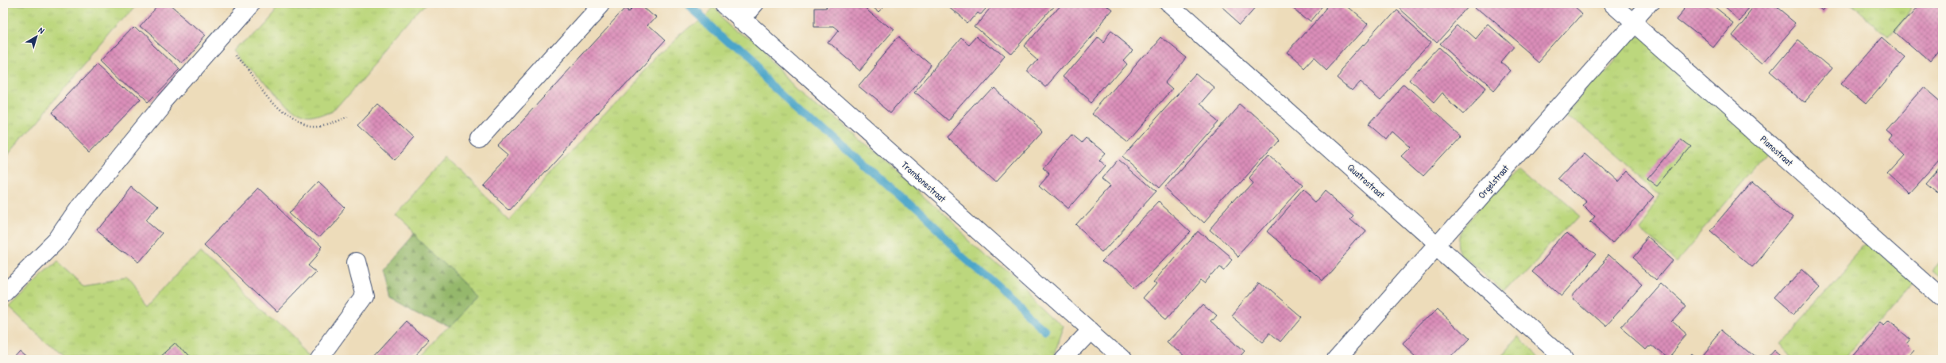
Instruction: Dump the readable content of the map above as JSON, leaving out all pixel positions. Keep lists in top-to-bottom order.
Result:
{
  "streets": {
    "street": [
      "Pianostraat",
      "Quatrostraat",
      "Trombonestraat",
      "Orgelstraat"
    ]
  },
  "crossings": [
    ["Pianostraat", "Orgelstraat"],
    ["Quatrostraat", "Orgelstraat"]
  ],
  "north": "top right"
}
